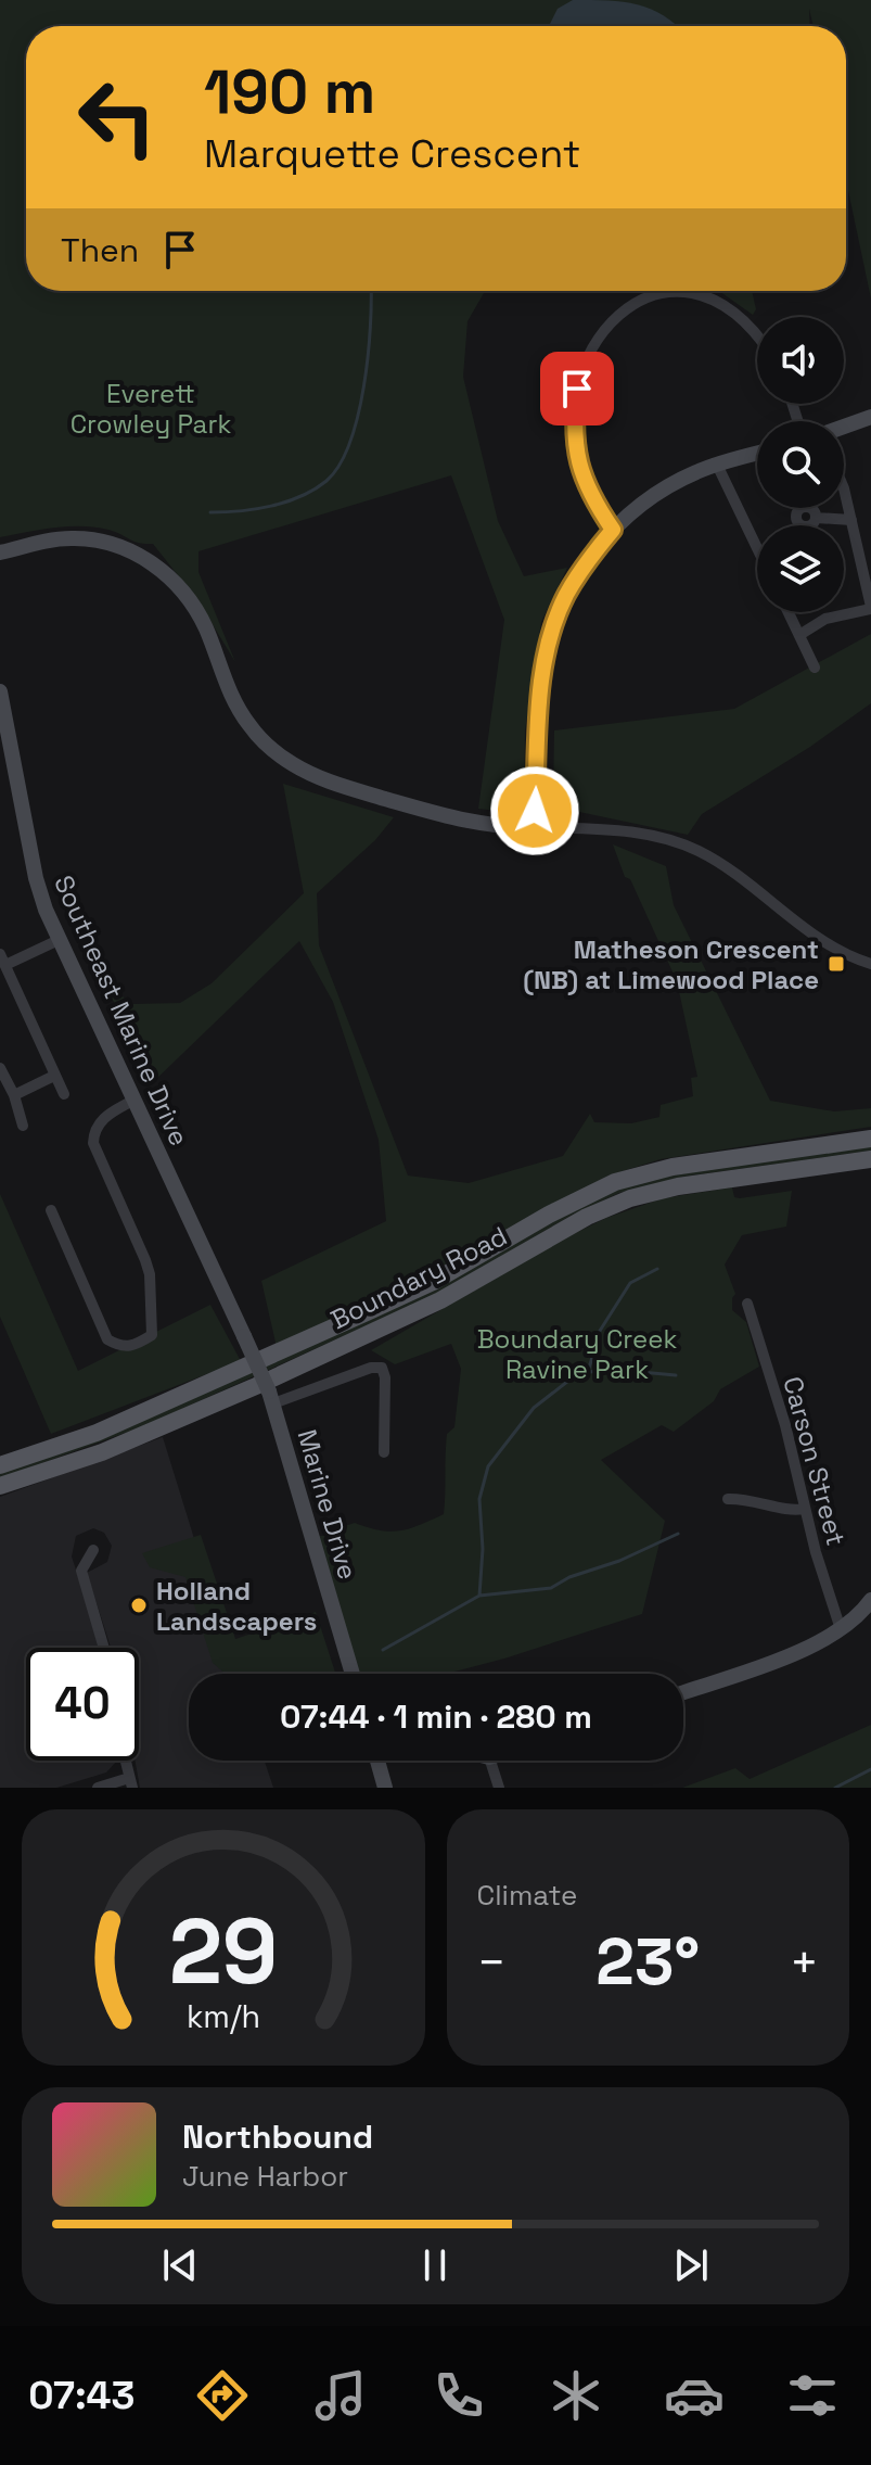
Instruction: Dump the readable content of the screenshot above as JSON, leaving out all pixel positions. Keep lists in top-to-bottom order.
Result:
{
  "streets": {
    "main road": ["Boundary Road"],
    "street": ["Southeast Marine Drive", "Carson Street", "Marine Drive"]
  },
  "crossings": [
    ["Southeast Marine Drive", "Marine Drive"]
  ],
  "parks": ["Everett Crowley Park", "Boundary Creek Ravine Park"],
  "places": {
    "transit": ["Matheson Crescent (NB) at Limewood Place"],
    "other": ["Holland Landscapers"]
  },
  "page": {
    "turn": ["190 m", "Marquette Crescent"],
    "then": "Then",
    "limit": "40",
    "trip": "07:44 · 1 min · 280 m",
    "tile": "Climate",
    "heat": ["−", "23°", "+"],
    "song": ["Northbound", "June Harbor"],
    "tabs": "07:43",
    "gauge": ["29", "km/h"]
  }
}
